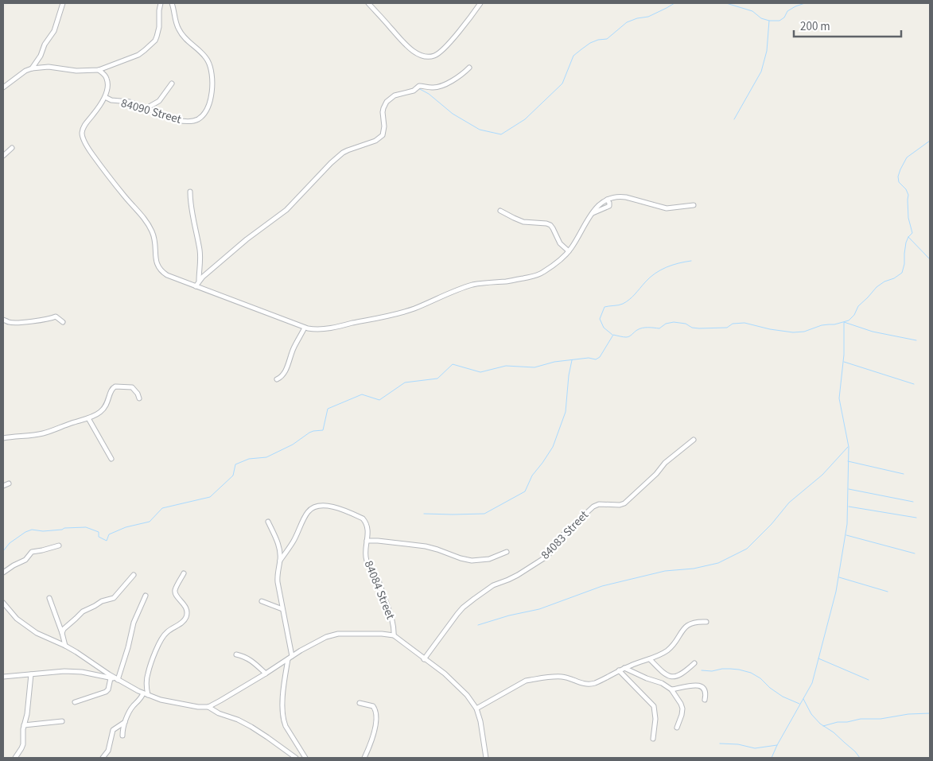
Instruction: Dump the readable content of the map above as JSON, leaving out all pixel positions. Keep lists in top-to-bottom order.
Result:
{
  "streets": {
    "street": ["84090 Street", "84083 Street", "84084 Street"]
  },
  "scale_bar": "200 m"
}
